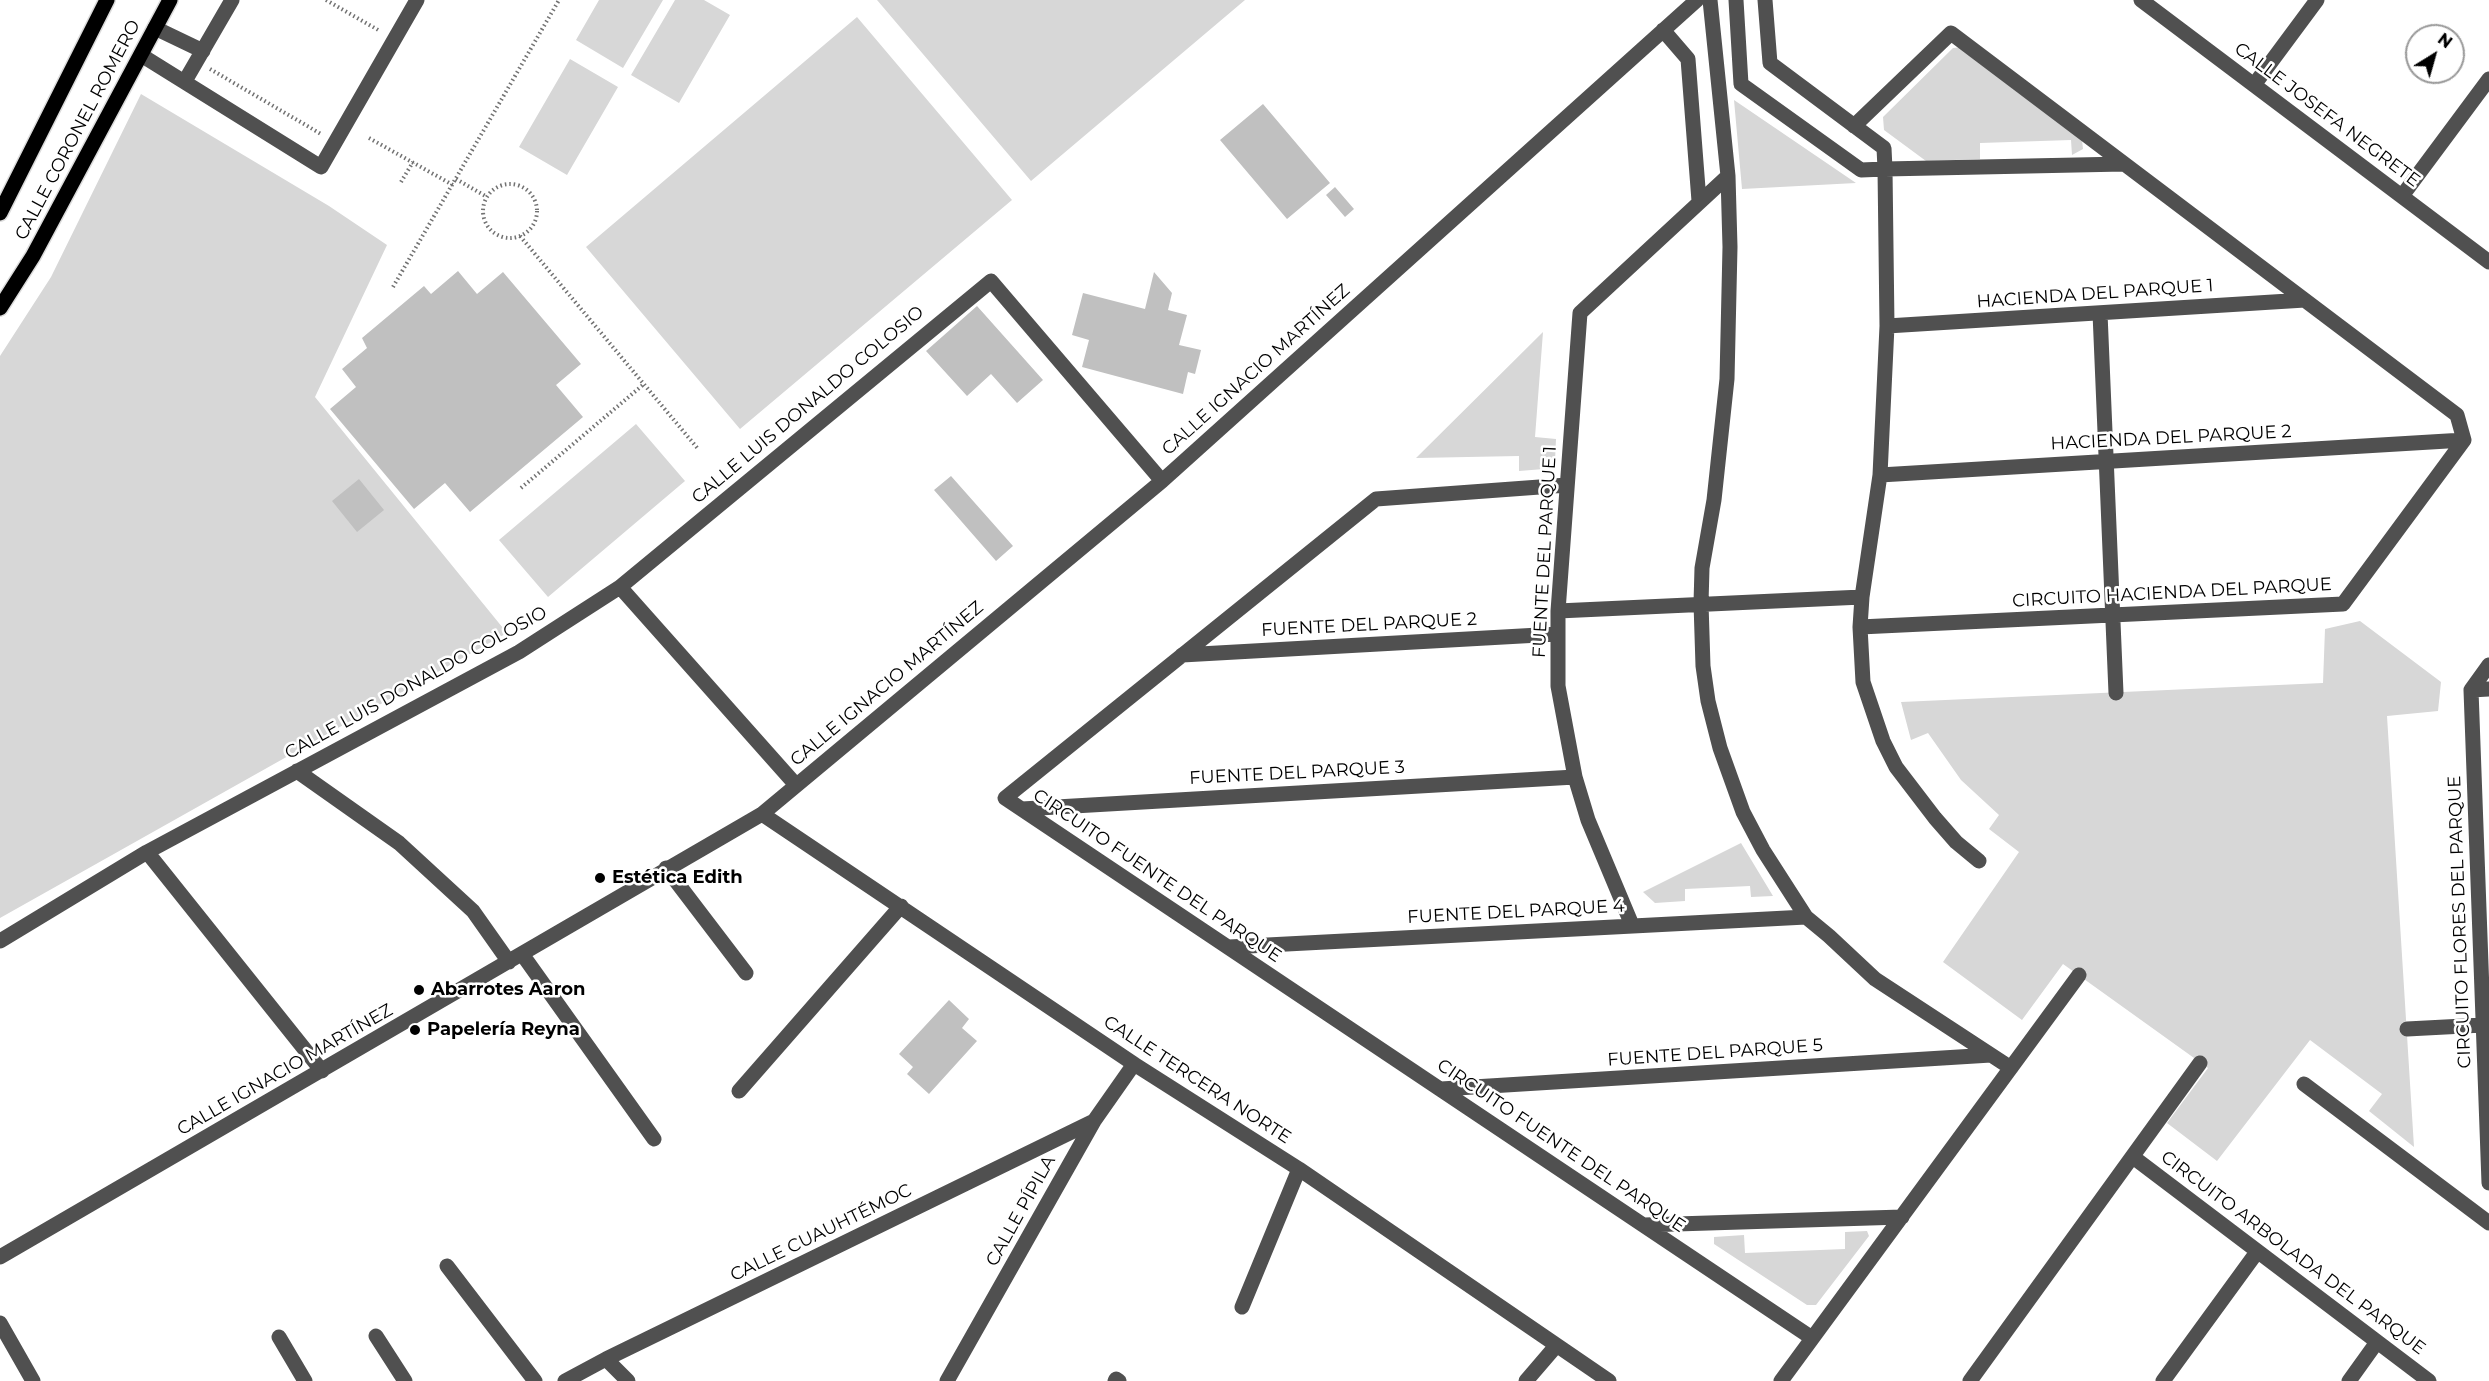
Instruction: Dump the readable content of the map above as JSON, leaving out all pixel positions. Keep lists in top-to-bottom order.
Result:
{
  "streets": {
    "main road": ["CALLE CORONEL ROMERO"],
    "street": [
      "CALLE JOSEFA NEGRETE",
      "HACIENDA DEL PARQUE 1",
      "CALLE IGNACIO MARTÍNEZ",
      "CALLE LUIS DONALDO COLOSIO",
      "HACIENDA DEL PARQUE 2",
      "FUENTE DEL PARQUE 1",
      "CIRCUITO HACIENDA DEL PARQUE",
      "FUENTE DEL PARQUE 2",
      "FUENTE DEL PARQUE 3",
      "CIRCUITO FUENTE DEL PARQUE",
      "FUENTE DEL PARQUE 4",
      "CIRCUITO FLORES DEL PARQUE",
      "FUENTE DEL PARQUE 5",
      "CALLE TERCERA NORTE",
      "CALLE PÍPILA",
      "CALLE CUAUHTÉMOC",
      "CIRCUITO ARBOLADA DEL PARQUE"
    ]
  },
  "crossings": [
    ["CALLE IGNACIO MARTÍNEZ", "CALLE LUIS DONALDO COLOSIO"],
    ["CALLE IGNACIO MARTÍNEZ", "CALLE TERCERA NORTE"],
    ["HACIENDA DEL PARQUE 2", "CIRCUITO HACIENDA DEL PARQUE"],
    ["FUENTE DEL PARQUE 1", "FUENTE DEL PARQUE 2"],
    ["FUENTE DEL PARQUE 1", "FUENTE DEL PARQUE 3"],
    ["FUENTE DEL PARQUE 1", "CIRCUITO FUENTE DEL PARQUE"],
    ["FUENTE DEL PARQUE 1", "FUENTE DEL PARQUE 4"],
    ["FUENTE DEL PARQUE 2", "CIRCUITO FUENTE DEL PARQUE"],
    ["FUENTE DEL PARQUE 3", "CIRCUITO FUENTE DEL PARQUE"],
    ["CIRCUITO FUENTE DEL PARQUE", "FUENTE DEL PARQUE 4"],
    ["CIRCUITO FUENTE DEL PARQUE", "FUENTE DEL PARQUE 5"],
    ["CALLE TERCERA NORTE", "CALLE PÍPILA"],
    ["CALLE PÍPILA", "CALLE CUAUHTÉMOC"]
  ],
  "places": ["Estética Edith", "Abarrotes Aaron", "Papelería Reyna"],
  "north": "top right"
}
